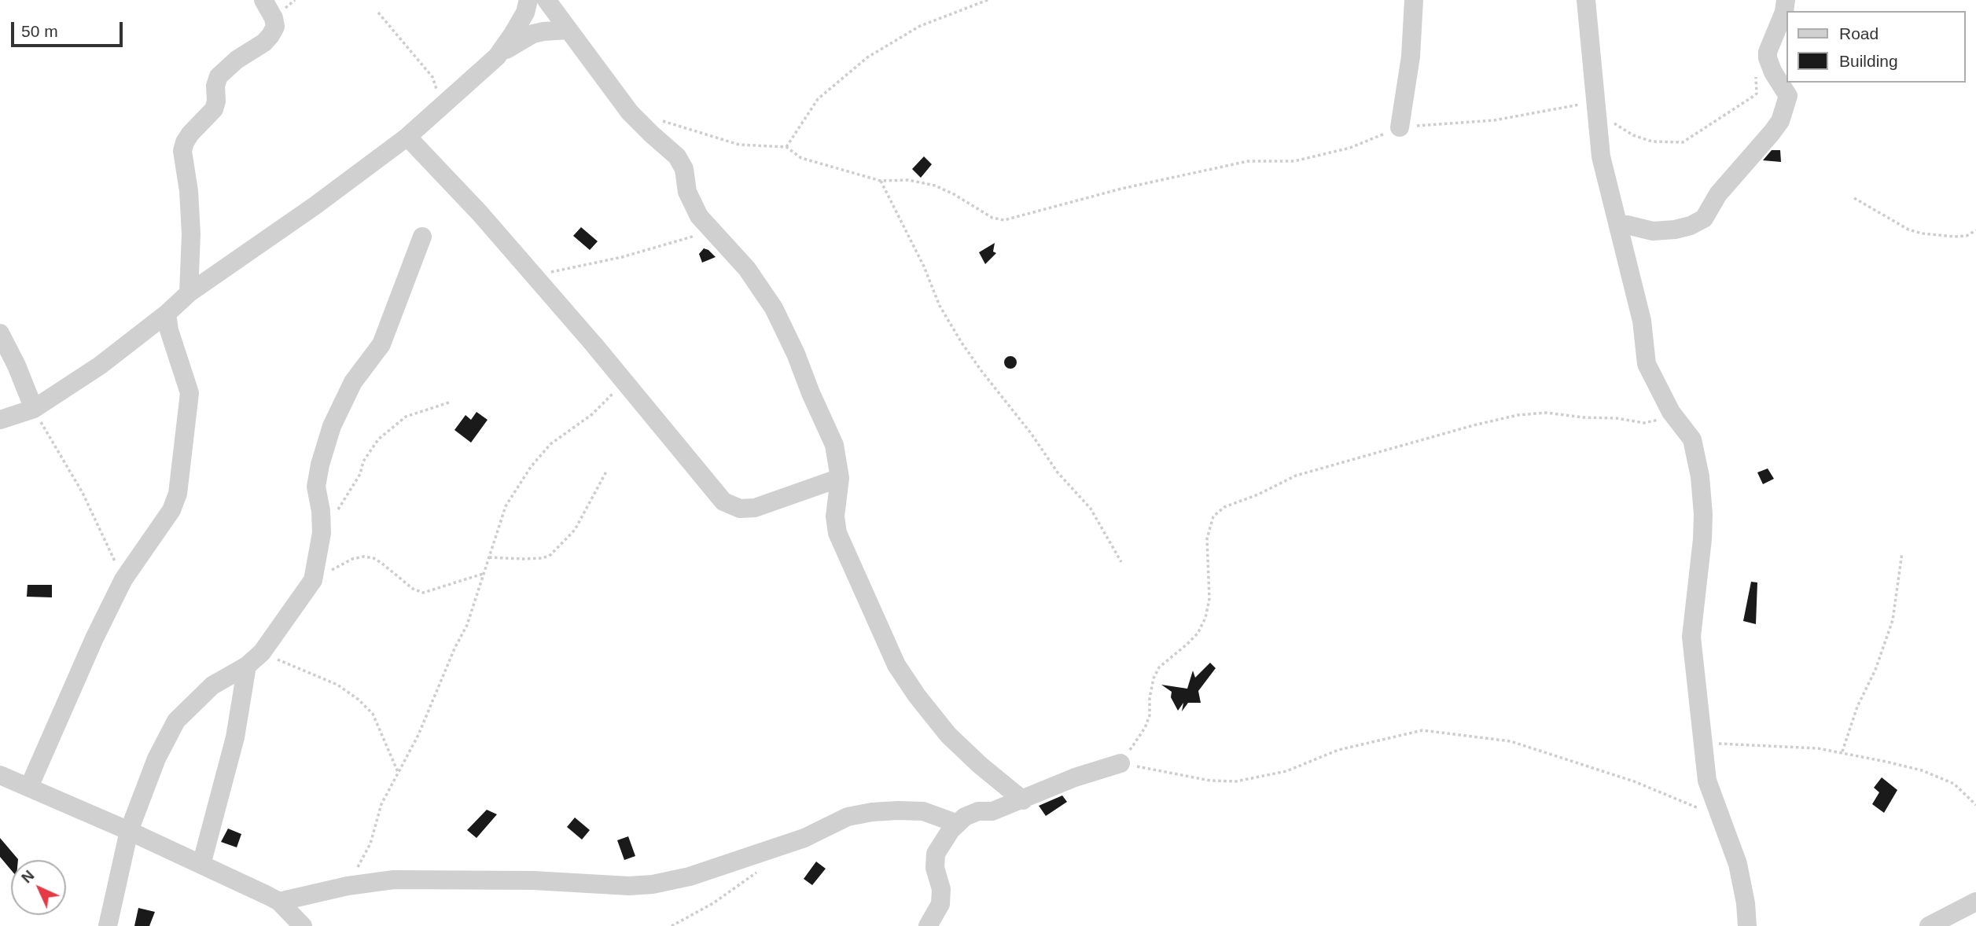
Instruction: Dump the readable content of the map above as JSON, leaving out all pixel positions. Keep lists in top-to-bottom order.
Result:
{
  "legend": ["Road", "Building"],
  "scale_bar": "50 m",
  "north": "top left"
}
